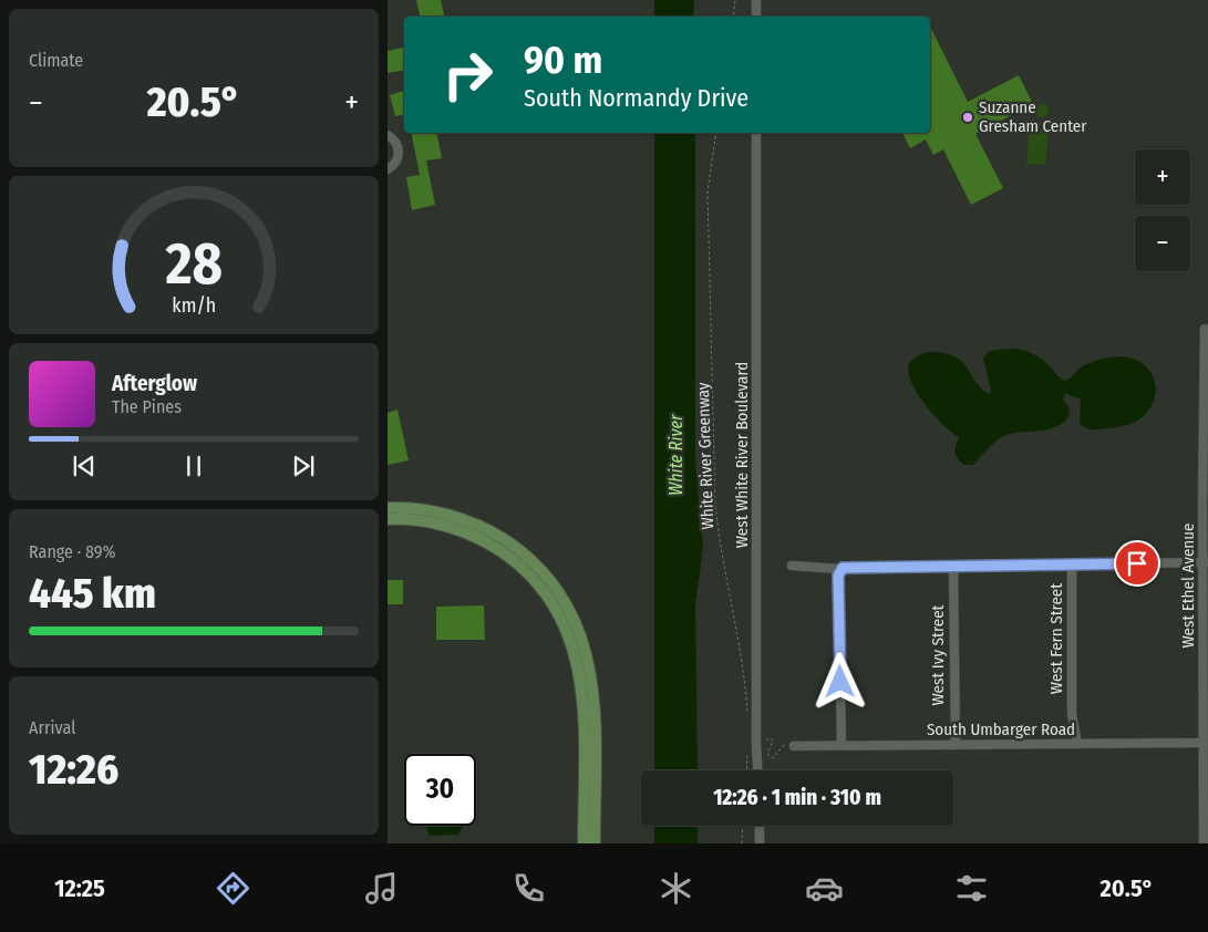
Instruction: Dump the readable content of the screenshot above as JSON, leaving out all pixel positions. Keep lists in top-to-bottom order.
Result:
{
  "streets": {
    "street": [
      "West White River Boulevard",
      "West Ethel Avenue",
      "West Fern Street",
      "West Ivy Street",
      "South Umbarger Road"
    ],
    "path": ["White River Greenway"]
  },
  "crossings": [
    ["West Ethel Avenue", "South Umbarger Road"],
    ["West Fern Street", "South Umbarger Road"],
    ["West Ivy Street", "South Umbarger Road"]
  ],
  "water": ["White River"],
  "places": ["Suzanne Gresham Center"],
  "page": {
    "tile": [
      "Climate",
      ["Range · 89%", "445 km"],
      ["Arrival", "12:26"]
    ],
    "turn": ["90 m", "South Normandy Drive"],
    "heat": ["−", "20.5°", "+"],
    "map_buttons": ["+", "−"],
    "song": ["Afterglow", "The Pines"],
    "limit": "30",
    "trip": "12:26 · 1 min · 310 m",
    "tabs": ["12:25", "20.5°"],
    "gauge": ["28", "km/h"]
  }
}
